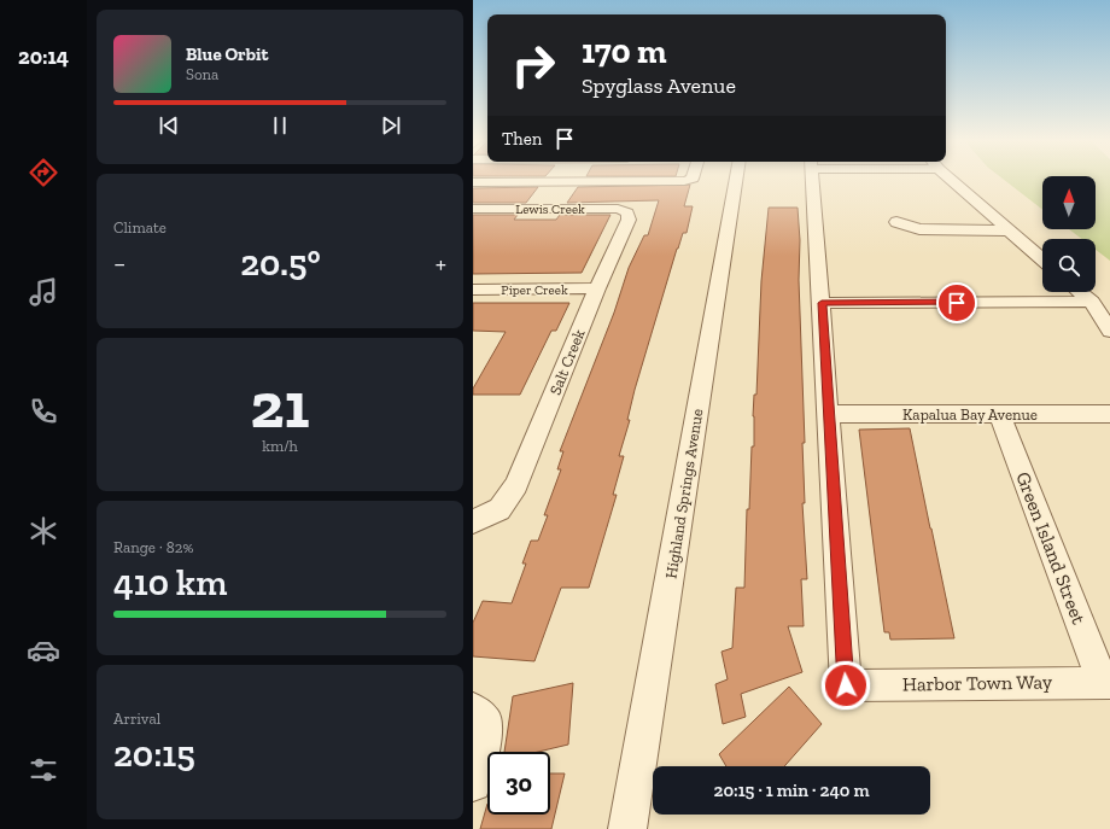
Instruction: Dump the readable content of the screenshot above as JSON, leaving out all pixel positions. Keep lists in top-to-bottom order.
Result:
{
  "streets": {
    "street": [
      "Lewis Creek",
      "Piper Creek",
      "Salt Creek",
      "Kapalua Bay Avenue",
      "Highland Springs Avenue",
      "Green Island Street",
      "Harbor Town Way"
    ]
  },
  "crossings": [
    ["Lewis Creek", "Salt Creek"],
    ["Piper Creek", "Salt Creek"],
    ["Kapalua Bay Avenue", "Green Island Street"],
    ["Kapalua Bay Avenue", "Harbor Town Way"],
    ["Green Island Street", "Harbor Town Way"]
  ],
  "north": "top",
  "page": {
    "tabs": "20:14",
    "turn": ["170 m", "Spyglass Avenue"],
    "song": ["Blue Orbit", "Sona"],
    "then": "Then",
    "tile": [
      "Climate",
      ["21", "km/h"],
      ["Range · 82%", "410 km"],
      ["Arrival", "20:15"]
    ],
    "heat": ["−", "20.5°", "+"],
    "limit": "30",
    "trip": "20:15 · 1 min · 240 m"
  }
}
